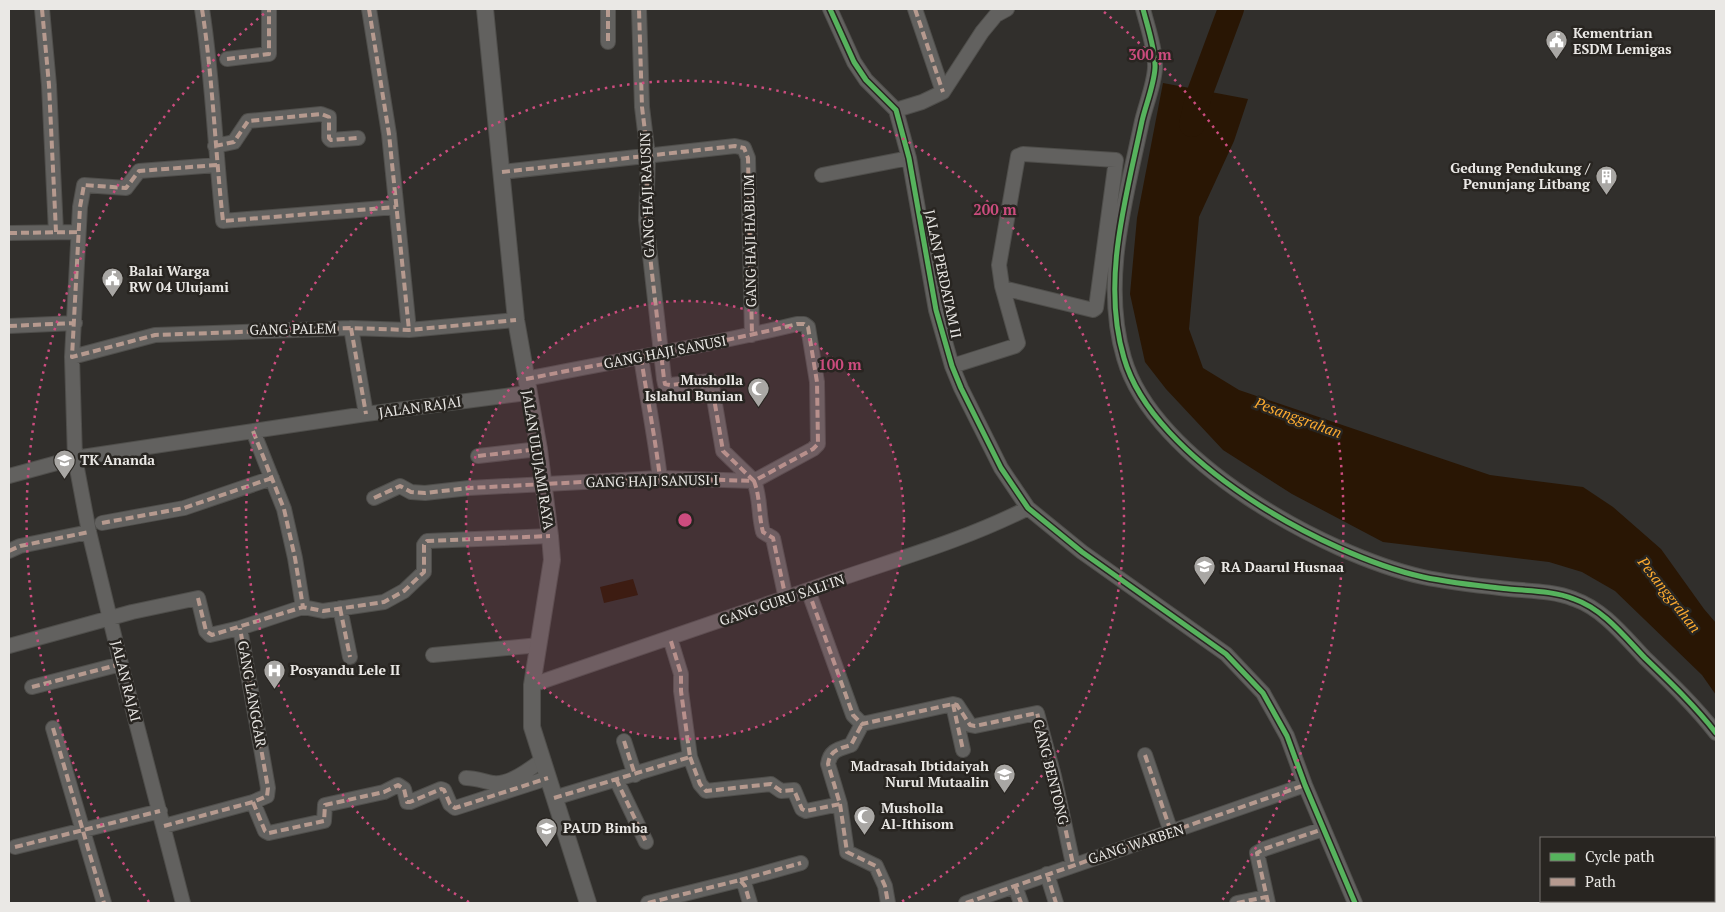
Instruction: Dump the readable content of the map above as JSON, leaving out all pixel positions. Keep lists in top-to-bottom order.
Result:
{
  "streets": {
    "street": [
      "GANG HAJI RAUSIN",
      "GANG HAJI HABLUM",
      "JALAN PERDATAM II",
      "GANG PALEM",
      "GANG HAJI SANUSI",
      "JALAN RAJAI",
      "JALAN ULUJAMI RAYA",
      "GANG HAJI SANUSI I",
      "GANG GURU SALI'IN",
      "GANG LANGGAR",
      "GANG BENTONG",
      "GANG WARBEN"
    ]
  },
  "crossings": [
    ["GANG HAJI RAUSIN", "GANG HAJI HABLUM"],
    ["GANG HAJI RAUSIN", "GANG HAJI SANUSI"],
    ["GANG HAJI RAUSIN", "GANG HAJI SANUSI I"],
    ["GANG HAJI HABLUM", "GANG HAJI SANUSI"],
    ["JALAN PERDATAM II", "GANG GURU SALI'IN"],
    ["JALAN PERDATAM II", "GANG WARBEN"],
    ["GANG PALEM", "JALAN RAJAI"],
    ["GANG PALEM", "JALAN ULUJAMI RAYA"],
    ["GANG HAJI SANUSI", "JALAN RAJAI"],
    ["GANG HAJI SANUSI", "JALAN ULUJAMI RAYA"],
    ["GANG HAJI SANUSI", "GANG HAJI SANUSI I"],
    ["JALAN RAJAI", "JALAN ULUJAMI RAYA"],
    ["JALAN ULUJAMI RAYA", "GANG HAJI SANUSI I"],
    ["JALAN ULUJAMI RAYA", "GANG GURU SALI'IN"],
    ["JALAN ULUJAMI RAYA", "GANG LANGGAR"],
    ["GANG BENTONG", "GANG WARBEN"]
  ],
  "water": ["Pesanggrahan"],
  "places": {
    "public building": ["Kementrian ESDM Lemigas", "Balai Warga RW 04 Ulujami"],
    "building": ["Gedung Pendukung / Penunjang Litbang"],
    "mosque": ["Musholla Islahul Bunian", "Musholla Al-Ithisom"],
    "school or university": [
      "TK Ananda",
      "RA Daarul Husnaa",
      "Madrasah Ibtidaiyah Nurul Mutaalin",
      "PAUD Bimba"
    ],
    "hospital": ["Posyandu Lele II"]
  },
  "legend": ["Cycle path", "Path"],
  "rings": ["300 m", "200 m", "100 m"]
}
